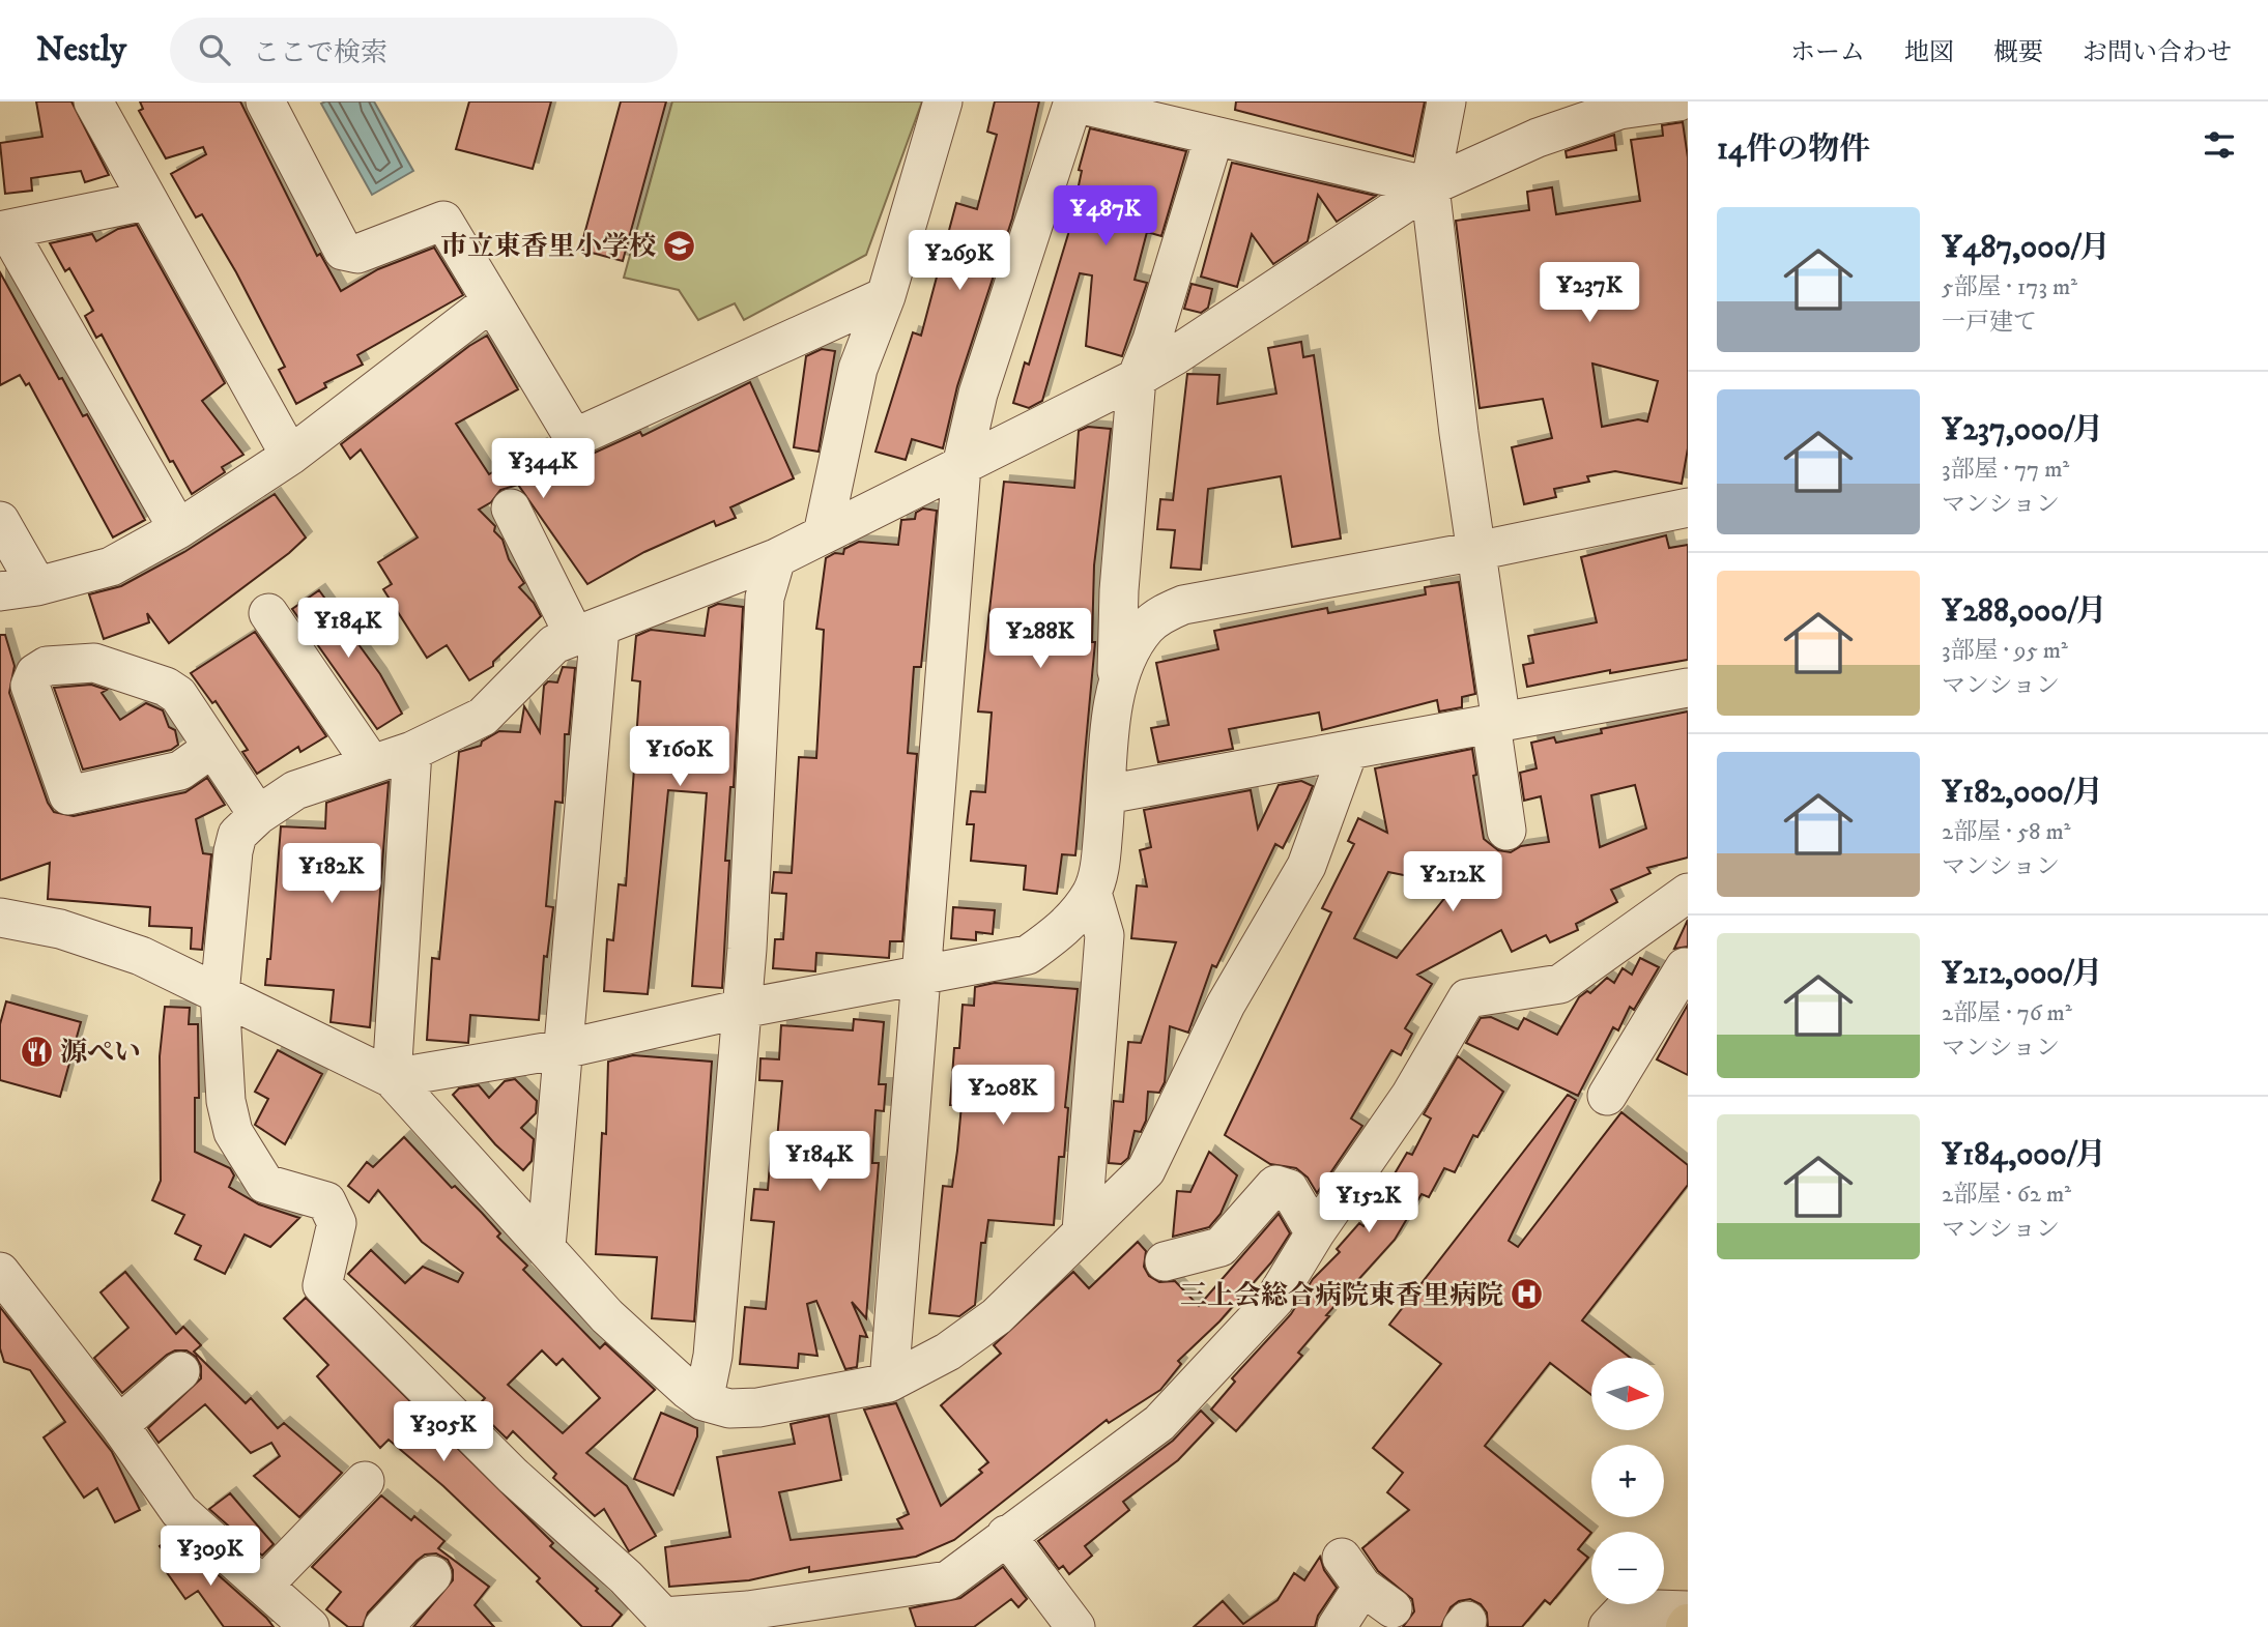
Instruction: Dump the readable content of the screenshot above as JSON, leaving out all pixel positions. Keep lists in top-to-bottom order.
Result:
{
  "places": {
    "school or university": ["市立東香里小学校"],
    "restaurant": ["源ぺい"],
    "hospital": ["三上会総合病院東香里病院"]
  },
  "north": "right",
  "page": {
    "header": "Nestly",
    "search": "ここで検索",
    "nav": [
      "ホーム",
      "地図",
      "概要",
      "お問い合わせ"
    ],
    "heading": "14件の物件",
    "price": [
      "¥487K",
      "¥269K",
      "¥237K",
      "¥344K",
      "¥184K",
      "¥288K",
      "¥160K",
      "¥182K",
      "¥212K",
      "¥208K",
      "¥184K",
      "¥152K",
      "¥305K",
      "¥309K"
    ],
    "list": [
      {
        "name": "¥487,000/月",
        "note": "5部屋 · 173 m² · 一戸建て"
      },
      {
        "name": "¥237,000/月",
        "note": "3部屋 · 77 m² · マンション"
      },
      {
        "name": "¥288,000/月",
        "note": "3部屋 · 95 m² · マンション"
      },
      {
        "name": "¥182,000/月",
        "note": "2部屋 · 58 m² · マンション"
      },
      {
        "name": "¥212,000/月",
        "note": "2部屋 · 76 m² · マンション"
      },
      {
        "name": "¥184,000/月",
        "note": "2部屋 · 62 m² · マンション"
      }
    ],
    "map_buttons": ["+", "−"]
  }
}
